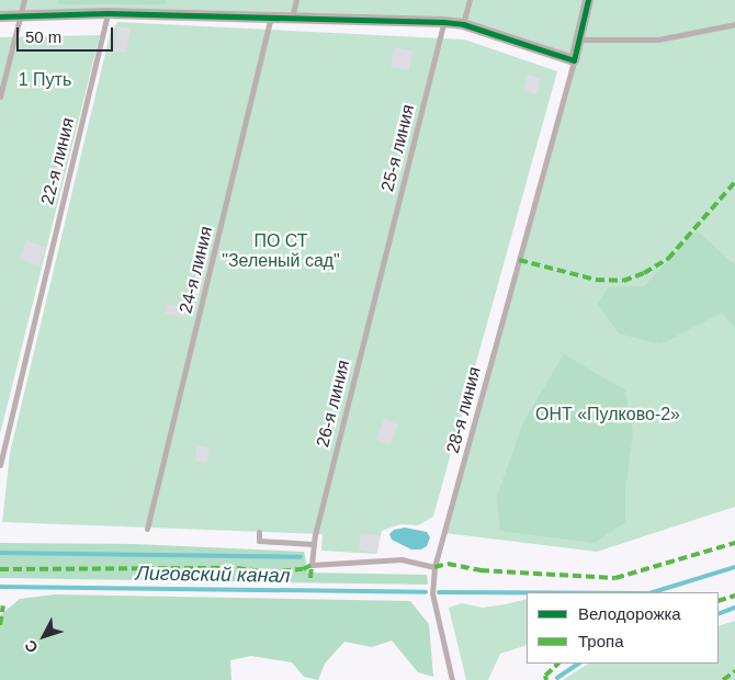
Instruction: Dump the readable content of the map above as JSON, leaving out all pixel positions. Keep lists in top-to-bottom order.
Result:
{
  "streets": {
    "lane": [
      "25-я линия",
      "22-я линия",
      "24-я линия",
      "26-я линия",
      "28-я линия"
    ]
  },
  "crossings": [
    ["25-я линия", "26-я линия"]
  ],
  "water": ["Лиговский канал"],
  "parks": ["1 Путь", "ПО СТ \"Зеленый сад\"", "ОНТ «Пулково-2»"],
  "legend": ["Велодорожка", "Тропа"],
  "scale_bar": "50 m",
  "north": "bottom left"
}
